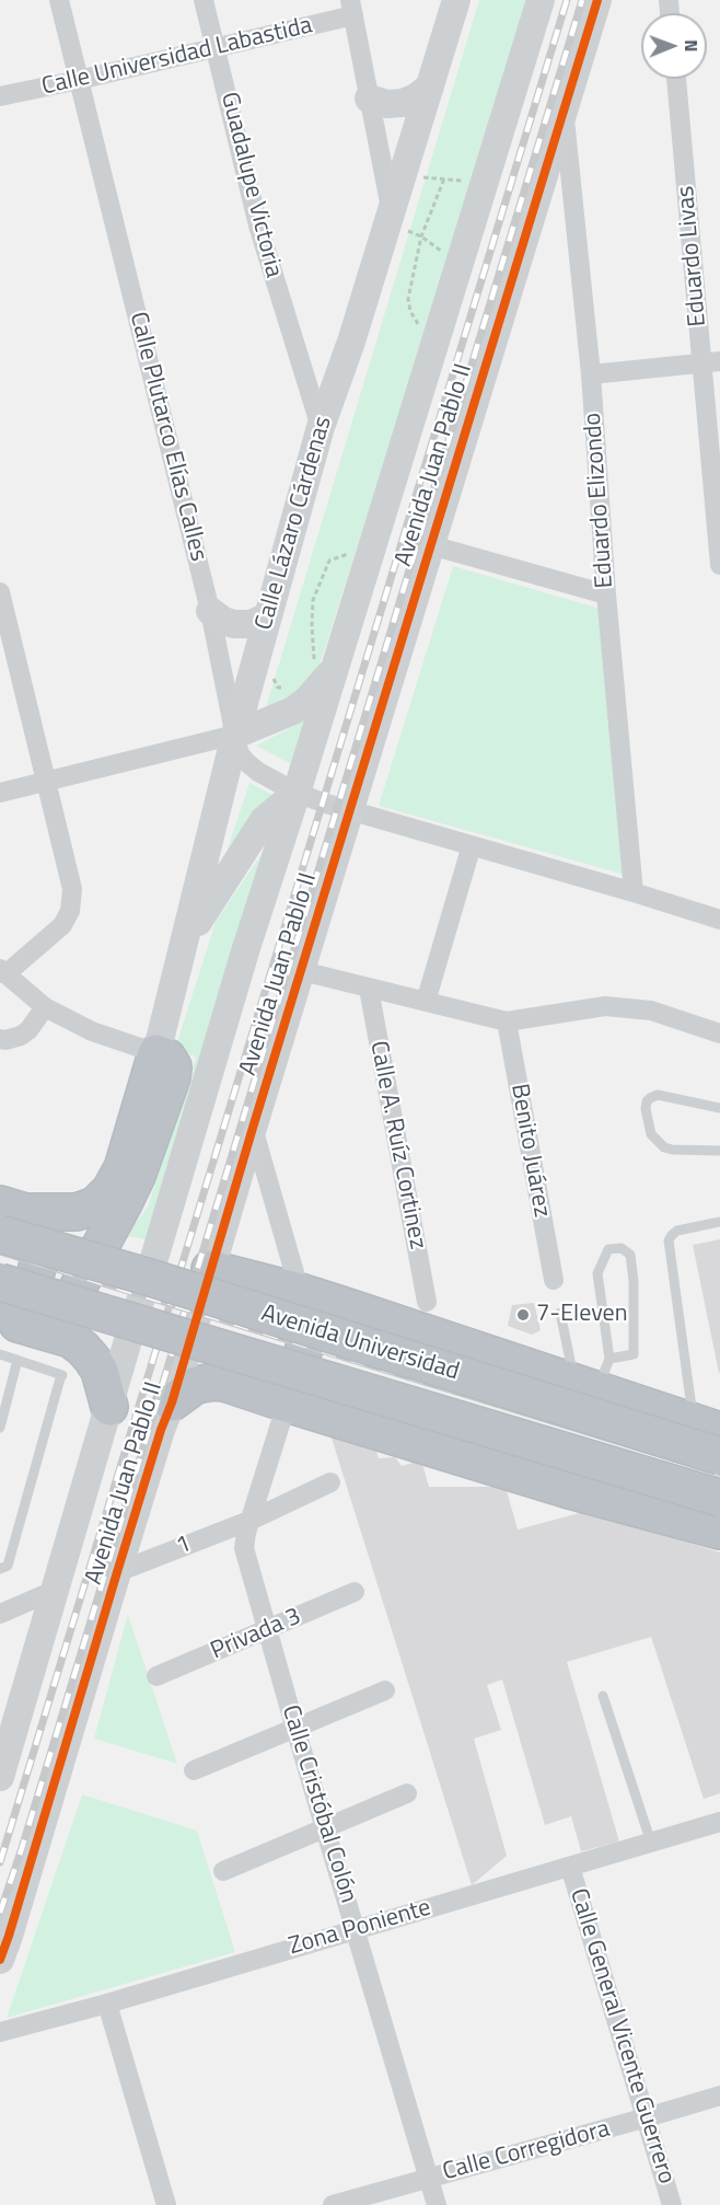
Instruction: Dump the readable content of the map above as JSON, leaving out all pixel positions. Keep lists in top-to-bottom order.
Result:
{
  "streets": {
    "highway": ["Avenida Universidad"],
    "street": [
      "Calle Universidad Labastida",
      "Guadalupe Victoria",
      "Eduardo Livas",
      "Calle Plutarco Elías Calles",
      "Avenida Juan Pablo II",
      "Eduardo Elizondo",
      "Calle Lázaro Cárdenas",
      "Calle A. Ruíz Cortinez",
      "Benito Juárez",
      "1",
      "Privada 3",
      "Calle Cristóbal Colón",
      "Zona Poniente",
      "Calle General Vicente Guerrero",
      "Calle Corregidora"
    ]
  },
  "crossings": [
    ["Calle Universidad Labastida", "Guadalupe Victoria"],
    ["Calle Universidad Labastida", "Calle Plutarco Elías Calles"],
    ["Guadalupe Victoria", "Calle Lázaro Cárdenas"],
    ["Calle Plutarco Elías Calles", "Avenida Juan Pablo II"],
    ["Calle Plutarco Elías Calles", "Eduardo Elizondo"],
    ["Calle Plutarco Elías Calles", "Calle Lázaro Cárdenas"],
    ["Avenida Juan Pablo II", "Eduardo Elizondo"],
    ["Avenida Juan Pablo II", "1"],
    ["1", "Calle Cristóbal Colón"],
    ["Privada 3", "Calle Cristóbal Colón"],
    ["Calle Cristóbal Colón", "Zona Poniente"],
    ["Calle Cristóbal Colón", "Calle Corregidora"],
    ["Zona Poniente", "Calle General Vicente Guerrero"],
    ["Calle General Vicente Guerrero", "Calle Corregidora"]
  ],
  "places": ["7-Eleven"],
  "north": "right"
}
